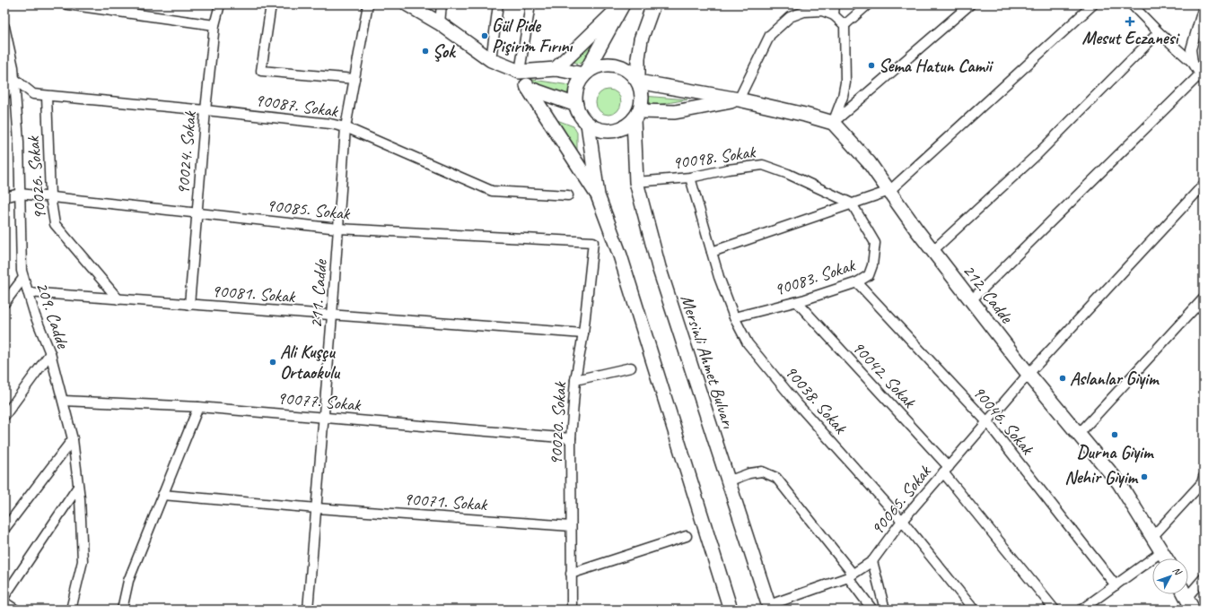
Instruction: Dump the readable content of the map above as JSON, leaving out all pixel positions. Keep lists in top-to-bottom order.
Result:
{
  "streets": {
    "main road": ["212. Cadde", "Mersinli Ahmet Bulvarı"],
    "street": [
      "90087. Sokak",
      "90024. Sokak",
      "90098. Sokak",
      "90026. Sokak",
      "90085. Sokak",
      "90083. Sokak",
      "90081. Sokak",
      "211. Cadde",
      "209. Cadde",
      "90042. Sokak",
      "90038. Sokak",
      "90077. Sokak",
      "90046. Sokak",
      "90020. Sokak",
      "90065. Sokak",
      "90071. Sokak"
    ]
  },
  "crossings": [
    ["90087. Sokak", "90024. Sokak"],
    ["90087. Sokak", "90026. Sokak"],
    ["90087. Sokak", "211. Cadde"],
    ["90087. Sokak", "209. Cadde"],
    ["90024. Sokak", "90085. Sokak"],
    ["90024. Sokak", "90081. Sokak"],
    ["90098. Sokak", "90083. Sokak"],
    ["90098. Sokak", "Mersinli Ahmet Bulvarı"],
    ["90098. Sokak", "90038. Sokak"],
    ["90026. Sokak", "90085. Sokak"],
    ["90026. Sokak", "90081. Sokak"],
    ["90085. Sokak", "211. Cadde"],
    ["90085. Sokak", "209. Cadde"],
    ["90085. Sokak", "90020. Sokak"],
    ["90083. Sokak", "90042. Sokak"],
    ["90083. Sokak", "90038. Sokak"],
    ["90083. Sokak", "90046. Sokak"],
    ["90081. Sokak", "211. Cadde"],
    ["90081. Sokak", "209. Cadde"],
    ["90081. Sokak", "90020. Sokak"],
    ["212. Cadde", "90065. Sokak"],
    ["211. Cadde", "90077. Sokak"],
    ["211. Cadde", "90071. Sokak"],
    ["209. Cadde", "90077. Sokak"],
    ["Mersinli Ahmet Bulvarı", "90065. Sokak"],
    ["90042. Sokak", "90065. Sokak"],
    ["90038. Sokak", "90065. Sokak"],
    ["90077. Sokak", "90020. Sokak"],
    ["90046. Sokak", "90065. Sokak"],
    ["90020. Sokak", "90071. Sokak"]
  ],
  "places": {
    "health": ["Mesut Eczanesi"],
    "other": [
      "Gül Pide Pişirim Fırını",
      "Şok",
      "Sema Hatun Camii",
      "Ali Kuşçu Ortaokulu",
      "Aslanlar Giyim",
      "Durna Giyim",
      "Nehir Giyim"
    ]
  },
  "north": "top right"
}
